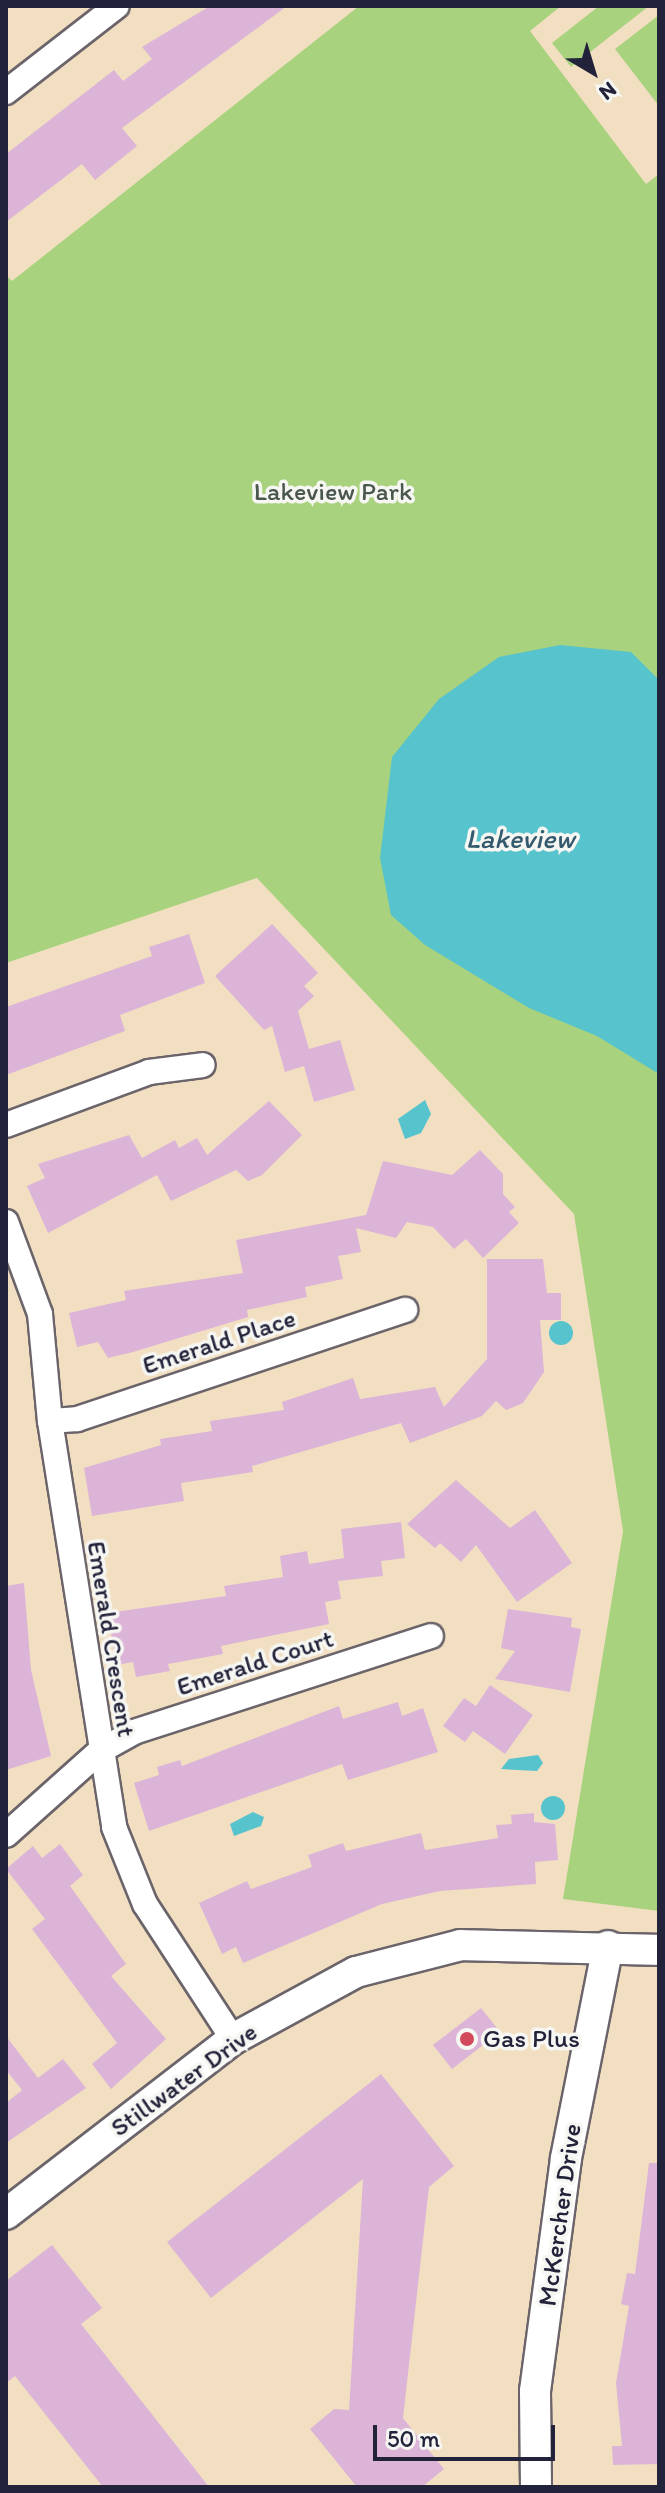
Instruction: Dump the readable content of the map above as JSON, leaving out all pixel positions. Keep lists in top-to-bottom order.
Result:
{
  "streets": {
    "street": [
      "Emerald Place",
      "Emerald Crescent",
      "Emerald Court",
      "Stillwater Drive",
      "McKercher Drive"
    ]
  },
  "crossings": [
    ["Emerald Place", "Emerald Crescent"],
    ["Emerald Crescent", "Emerald Court"],
    ["Emerald Crescent", "Stillwater Drive"],
    ["Stillwater Drive", "McKercher Drive"]
  ],
  "water": ["Lakeview"],
  "parks": ["Lakeview Park"],
  "places": ["Gas Plus"],
  "scale_bar": "50 m",
  "north": "bottom right"
}
